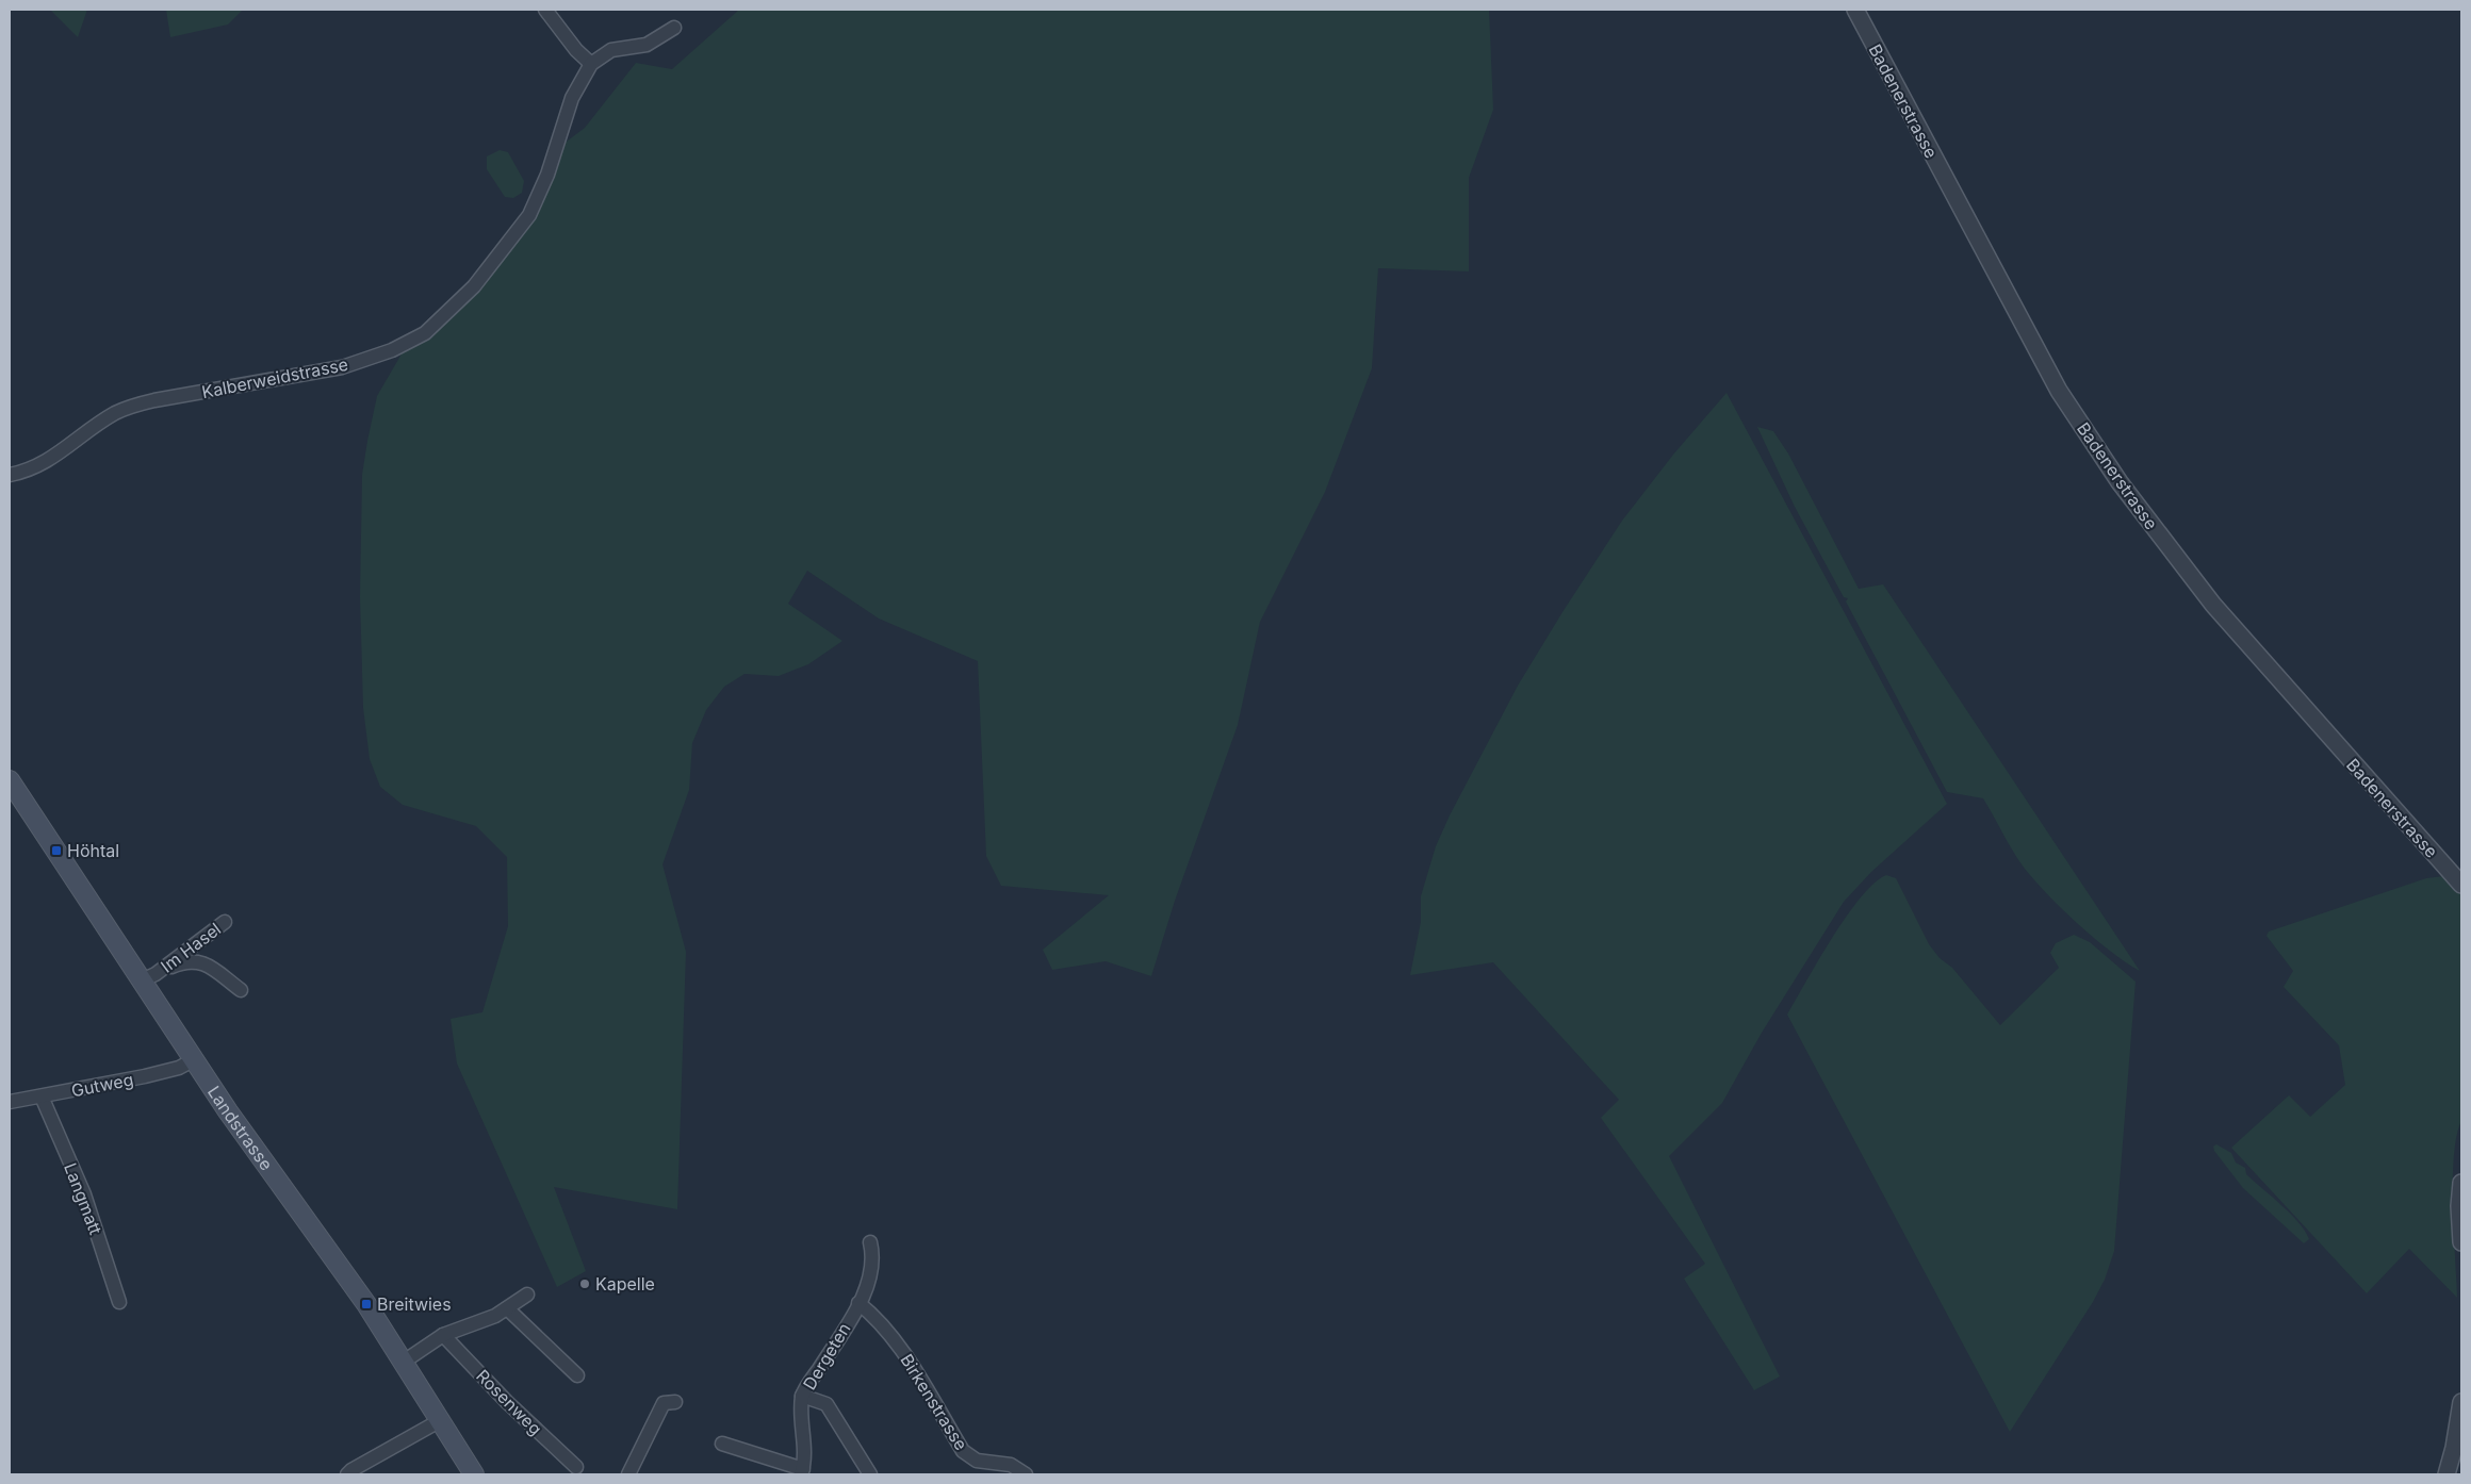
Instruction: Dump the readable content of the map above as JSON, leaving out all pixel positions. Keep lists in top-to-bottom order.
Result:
{
  "streets": {
    "main road": ["Landstrasse"],
    "street": [
      "Badenerstrasse",
      "Kalberweidstrasse",
      "Im Hasel",
      "Gutweg",
      "Langmatt",
      "Dergeten",
      "Rosenweg",
      "Birkenstrasse"
    ]
  },
  "crossings": [
    ["Im Hasel", "Landstrasse"],
    ["Gutweg", "Landstrasse"],
    ["Gutweg", "Langmatt"],
    ["Dergeten", "Birkenstrasse"]
  ],
  "places": {
    "transit": ["Höhtal", "Breitwies"],
    "other": ["Kapelle"]
  }
}
